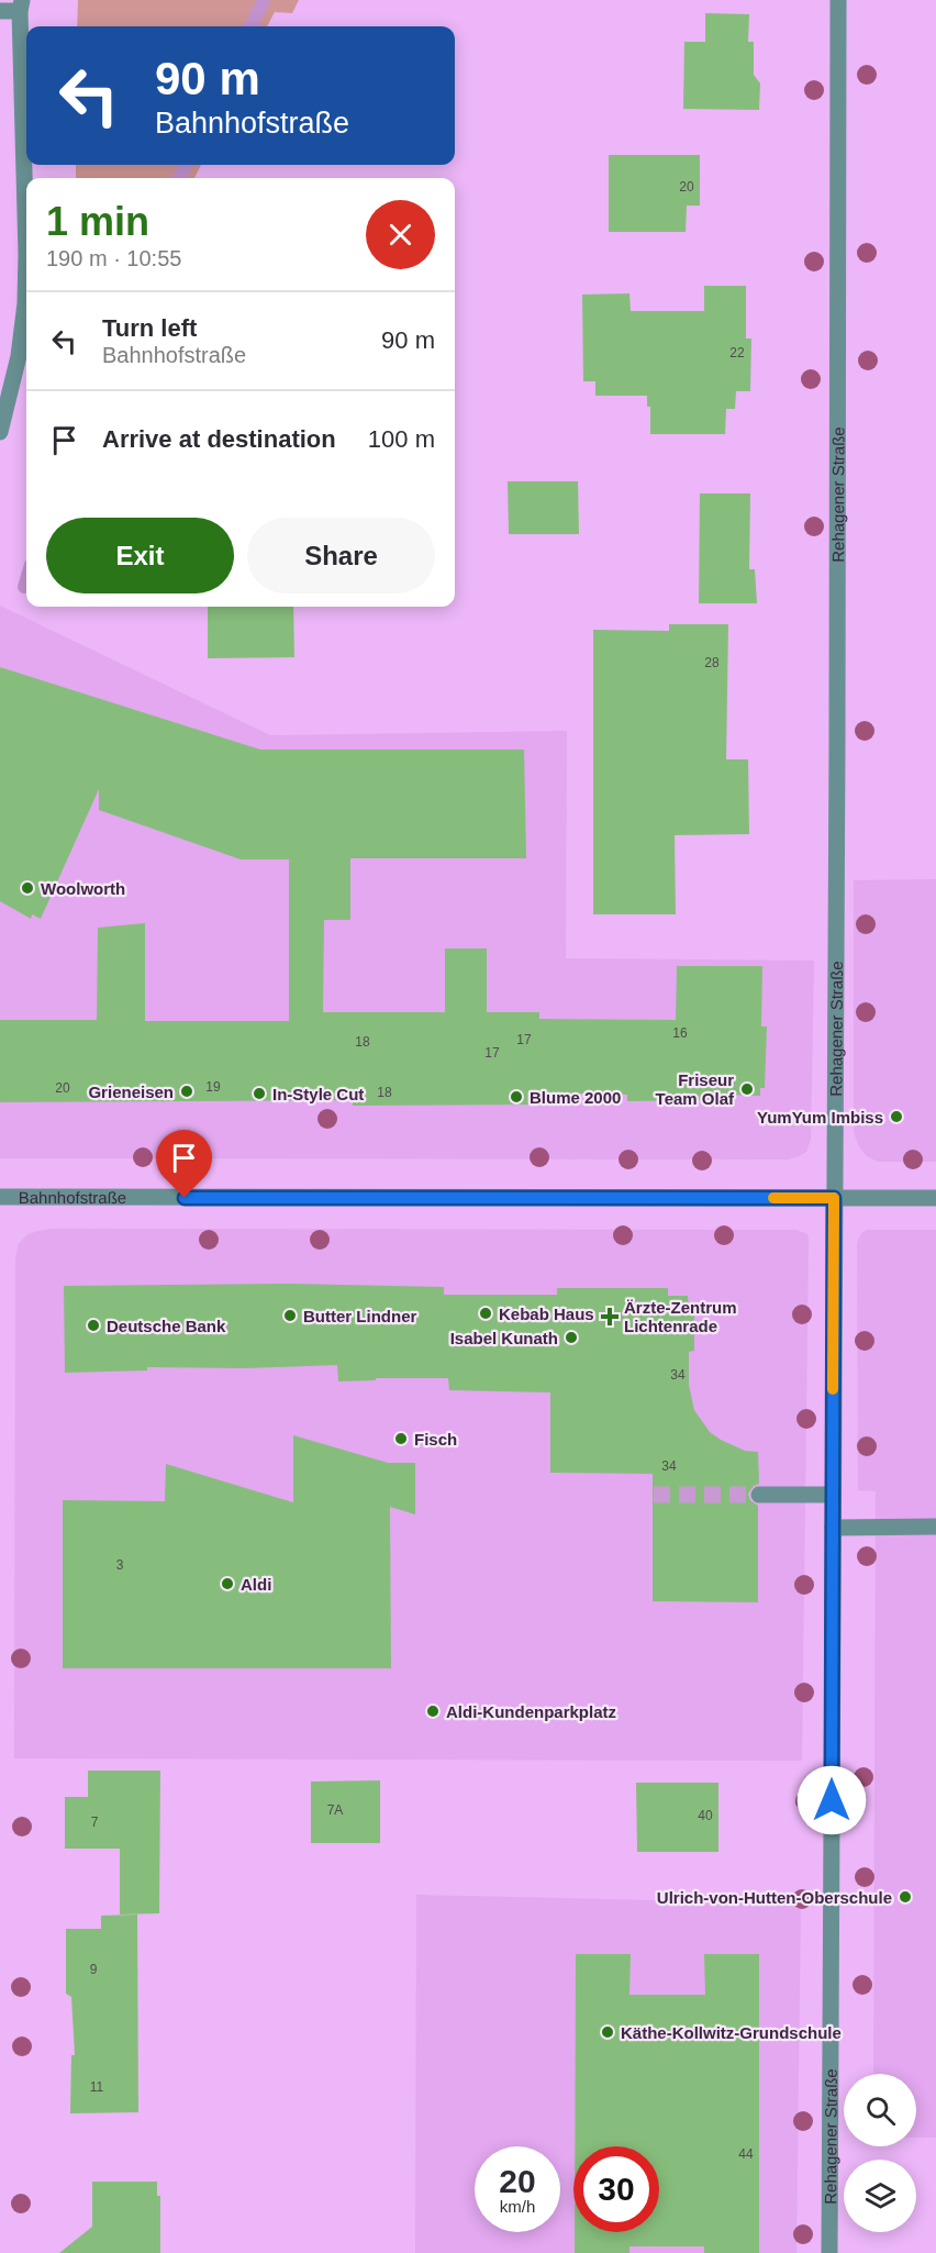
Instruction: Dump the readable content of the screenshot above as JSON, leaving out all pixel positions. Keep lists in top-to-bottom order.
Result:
{
  "streets": {
    "street": ["Rehagener Straße", "Bahnhofstraße"]
  },
  "crossings": [
    ["Rehagener Straße", "Bahnhofstraße"]
  ],
  "places": {
    "other": [
      "Woolworth",
      "Friseur Team Olaf",
      "Grieneisen",
      "In-Style Cut",
      "Blume 2000",
      "YumYum Imbiss",
      "Kebab Haus",
      "Butter Lindner",
      "Deutsche Bank",
      "Isabel Kunath",
      "Fisch",
      "Aldi",
      "Aldi-Kundenparkplatz",
      "Ulrich-von-Hutten-Oberschule",
      "Käthe-Kollwitz-Grundschule"
    ],
    "health": ["Ärzte-Zentrum Lichtenrade"]
  },
  "house_numbers": [
    "20",
    "22",
    "28",
    "16",
    "17",
    "18",
    "17",
    "19",
    "20",
    "18",
    "34",
    "34",
    "3",
    "7A",
    "40",
    "7",
    "9",
    "11",
    "44"
  ],
  "page": {
    "turn": ["90 m", "Bahnhofstraße"],
    "heading": ["1 min", "190 m · 10:55"],
    "list": [
      {
        "name": "Turn left",
        "note": "Bahnhofstraße",
        "value": "90 m"
      },
      {
        "name": "Arrive at destination",
        "value": "100 m"
      }
    ],
    "buttons": ["Exit", "Share"],
    "speed": "20 km/h",
    "limit": "30"
  }
}
